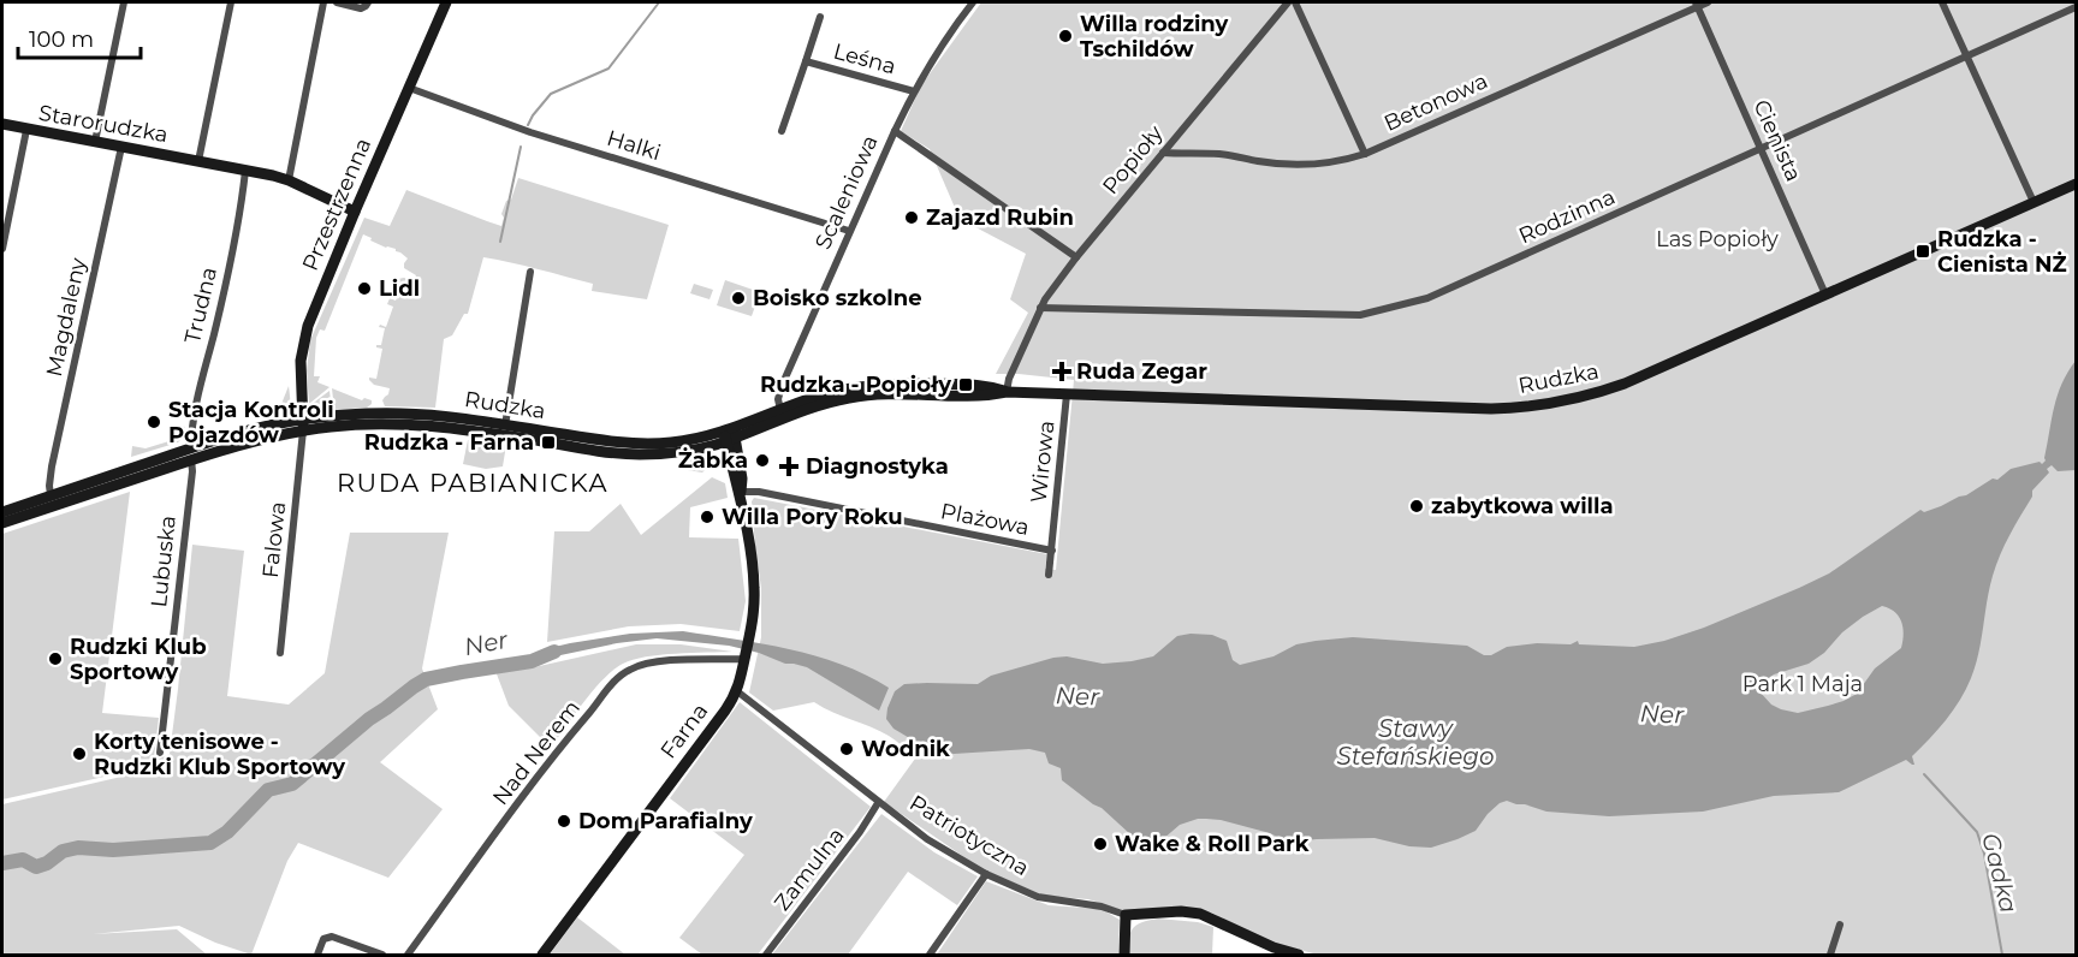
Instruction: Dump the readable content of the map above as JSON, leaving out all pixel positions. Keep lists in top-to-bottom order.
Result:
{
  "streets": {
    "street": [
      "Leśna",
      "Betonowa",
      "Starorudzka",
      "Cienista",
      "Halki",
      "Popioły",
      "Scaleniowa",
      "Przestrzenna",
      "Rodzinna",
      "Trudna",
      "Magdaleny",
      "Rudzka",
      "Wirowa",
      "Plażowa",
      "Falowa",
      "Lubuska",
      "Farna",
      "Nad Nerem",
      "Patriotyczna",
      "Zamulna"
    ]
  },
  "crossings": [
    ["Leśna", "Scaleniowa"],
    ["Betonowa", "Cienista"],
    ["Betonowa", "Popioły"],
    ["Starorudzka", "Przestrzenna"],
    ["Starorudzka", "Trudna"],
    ["Starorudzka", "Magdaleny"],
    ["Cienista", "Rodzinna"],
    ["Cienista", "Rudzka"],
    ["Halki", "Scaleniowa"],
    ["Halki", "Przestrzenna"],
    ["Popioły", "Rodzinna"],
    ["Popioły", "Rudzka"],
    ["Scaleniowa", "Rudzka"],
    ["Przestrzenna", "Rudzka"],
    ["Przestrzenna", "Falowa"],
    ["Trudna", "Rudzka"],
    ["Trudna", "Lubuska"],
    ["Magdaleny", "Rudzka"],
    ["Rudzka", "Wirowa"],
    ["Rudzka", "Falowa"],
    ["Rudzka", "Lubuska"],
    ["Rudzka", "Farna"],
    ["Wirowa", "Plażowa"],
    ["Plażowa", "Farna"],
    ["Farna", "Nad Nerem"],
    ["Farna", "Patriotyczna"],
    ["Patriotyczna", "Zamulna"]
  ],
  "districts": ["RUDA PABIANICKA"],
  "water": ["Ner", "Stawy Stefańskiego", "Gadka"],
  "parks": ["Las Popioły", "Park 1 Maja"],
  "places": {
    "other": [
      "Willa rodziny Tschildów",
      "Zajazd Rubin",
      "Lidl",
      "Boisko szkolne",
      "Stacja Kontroli Pojazdów",
      "Żabka",
      "zabytkowa willa",
      "Willa Pory Roku",
      "Rudzki Klub Sportowy",
      "Wodnik",
      "Korty tenisowe - Rudzki Klub Sportowy",
      "Dom Parafialny",
      "Wake & Roll Park"
    ],
    "transit": ["Rudzka - Cienista NŻ", "Rudzka - Popioły", "Rudzka - Farna"],
    "health": ["Ruda Zegar", "Diagnostyka"]
  },
  "scale_bar": "100 m"
}
